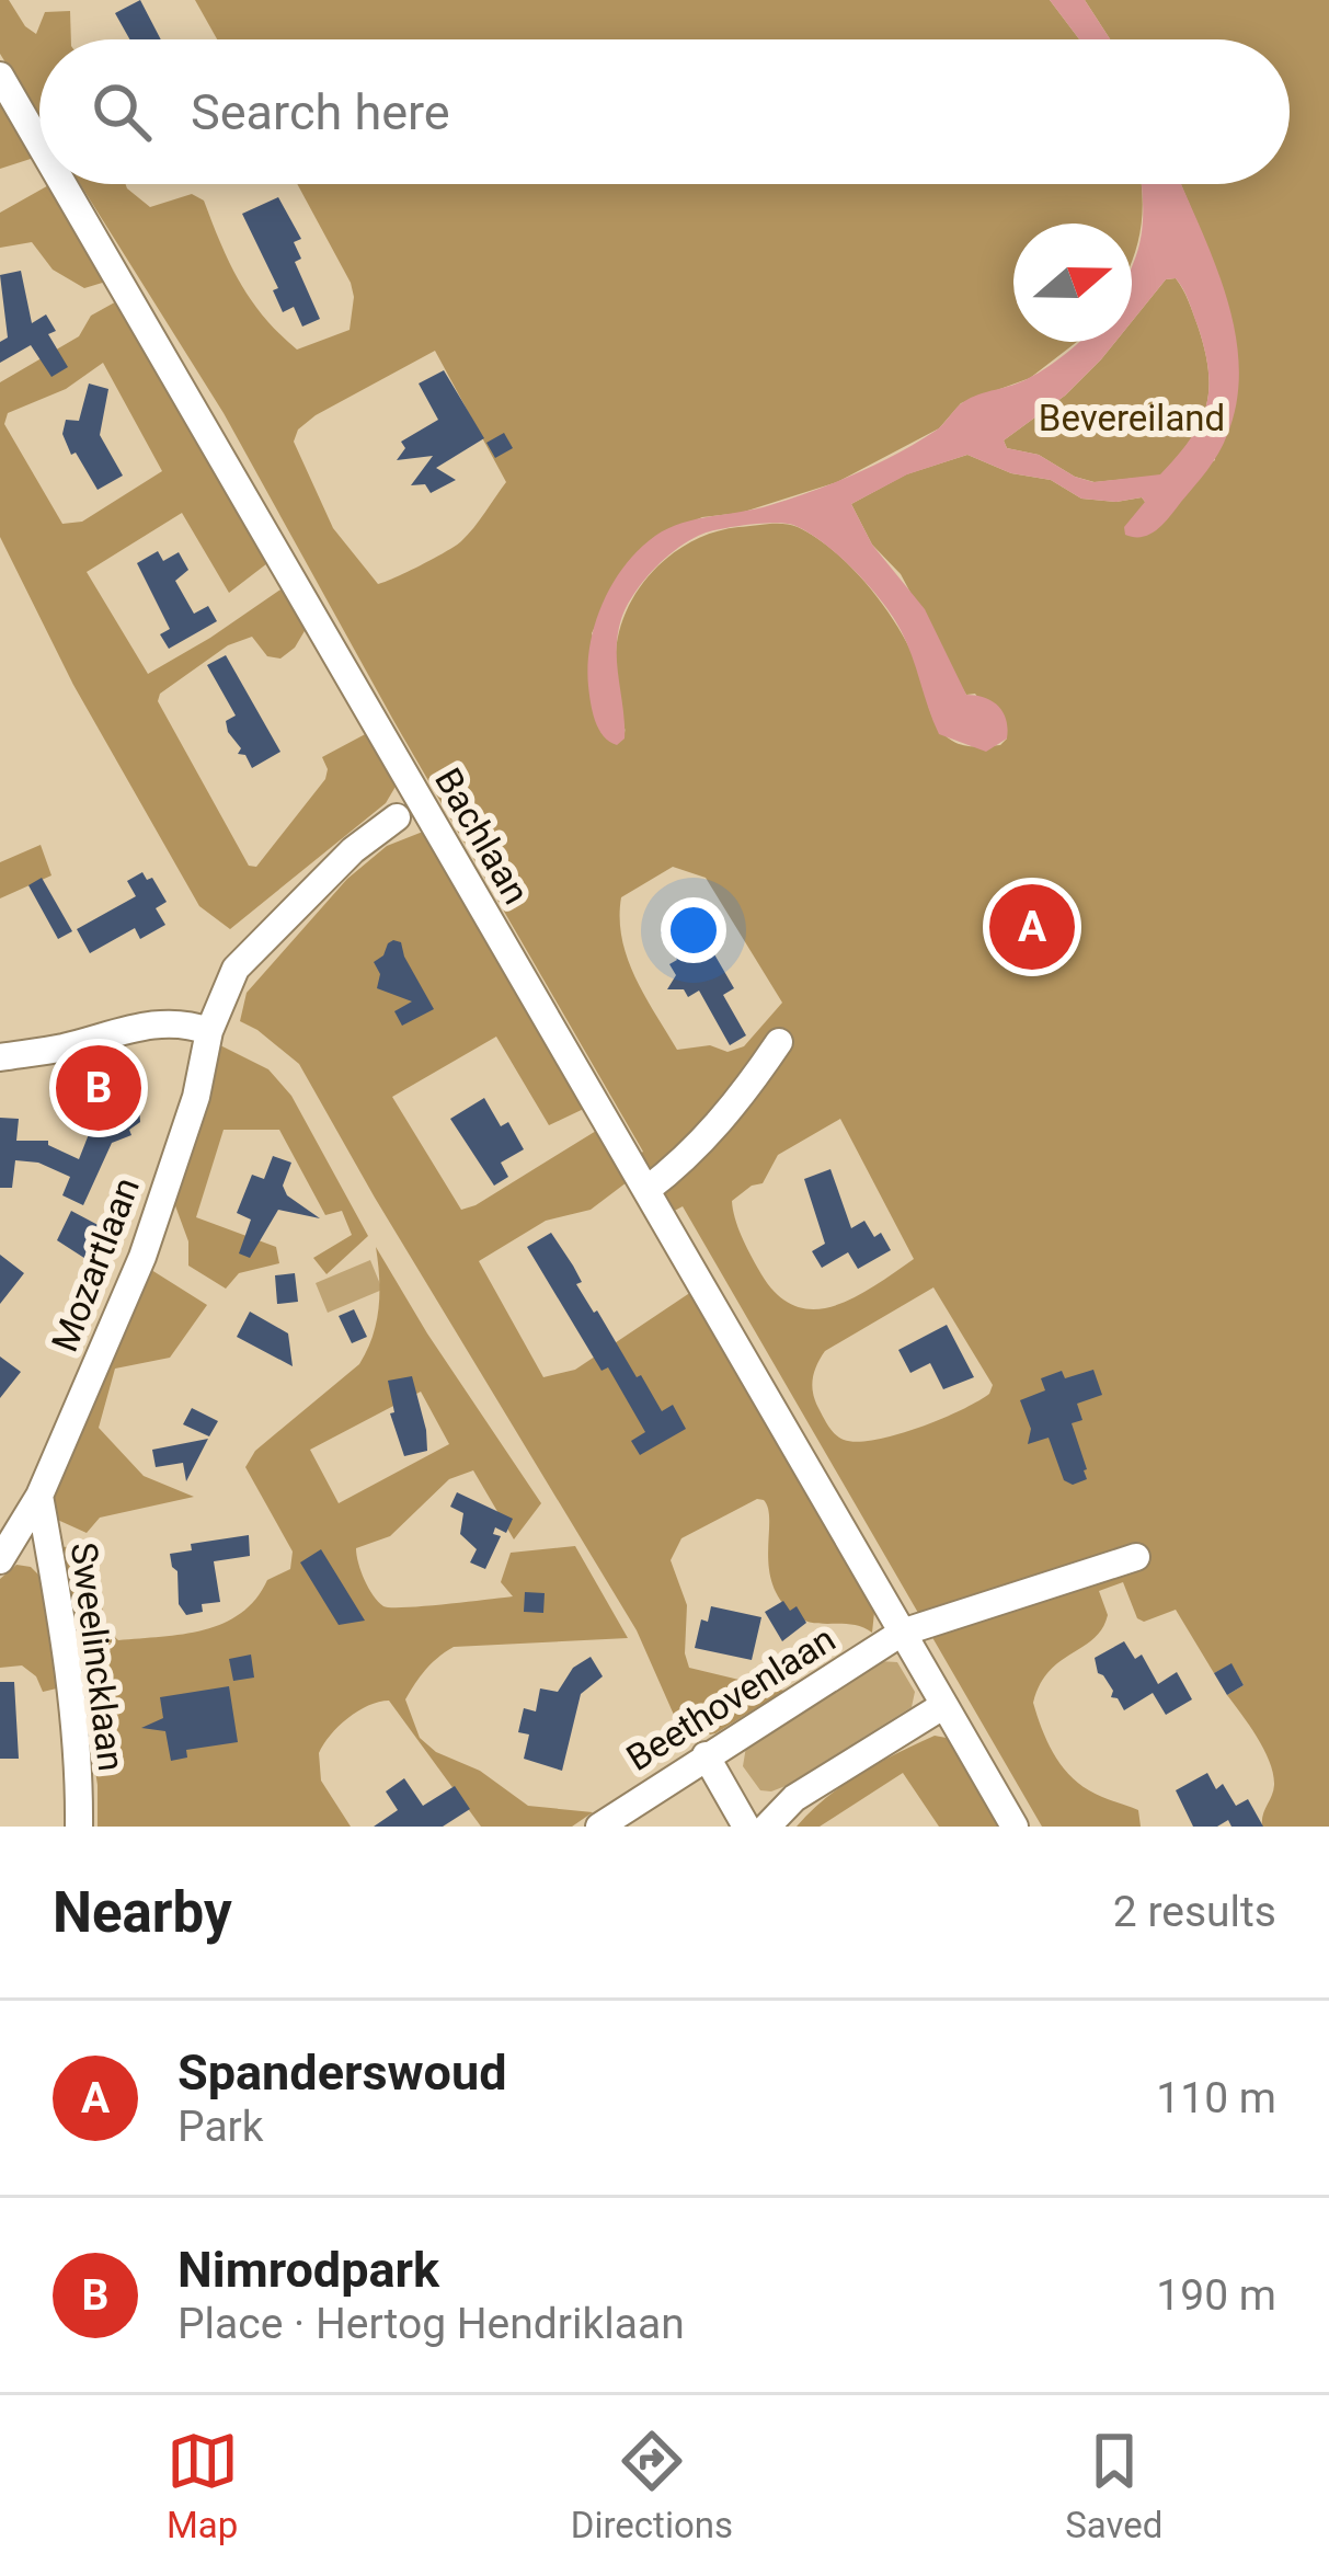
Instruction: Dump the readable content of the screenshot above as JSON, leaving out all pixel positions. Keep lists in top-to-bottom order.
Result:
{
  "streets": {
    "street": [
      "Bachlaan",
      "Mozartlaan",
      "Sweelincklaan",
      "Beethovenlaan"
    ]
  },
  "crossings": [
    ["Bachlaan", "Beethovenlaan"],
    ["Mozartlaan", "Sweelincklaan"]
  ],
  "parks": ["Bevereiland"],
  "north": "right",
  "page": {
    "search": "Search here",
    "pins": ["A", "B"],
    "heading": ["Nearby", "2 results"],
    "list": [
      {
        "mark": "A",
        "name": "Spanderswoud",
        "note": "Park",
        "value": "110 m"
      },
      {
        "mark": "B",
        "name": "Nimrodpark",
        "note": "Place · Hertog Hendriklaan",
        "value": "190 m"
      }
    ],
    "nav": ["Map", "Directions", "Saved"]
  }
}
